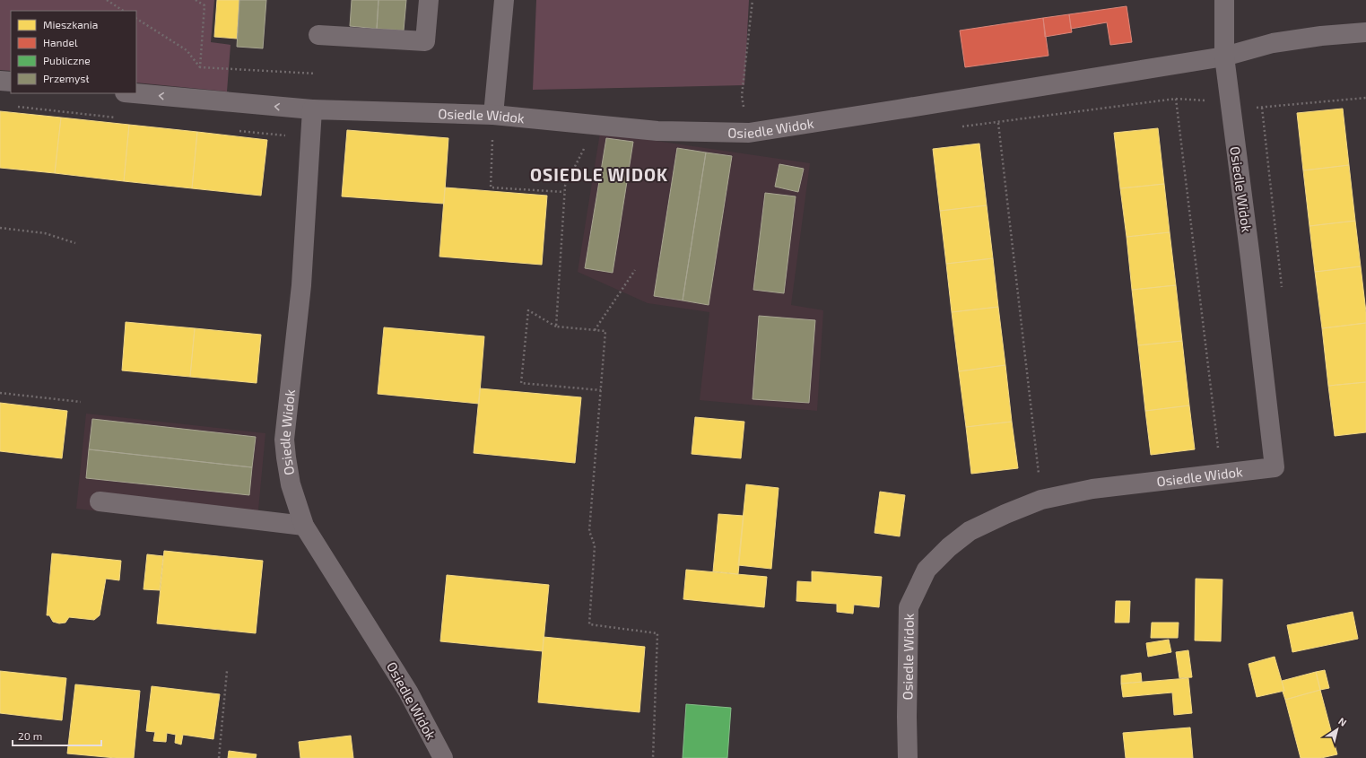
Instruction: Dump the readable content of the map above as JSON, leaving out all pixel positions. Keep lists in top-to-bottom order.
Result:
{
  "streets": {
    "street": ["Osiedle Widok"]
  },
  "districts": ["OSIEDLE WIDOK"],
  "legend": [
    "Mieszkania",
    "Handel",
    "Publiczne",
    "Przemysł"
  ],
  "scale_bar": "20 m",
  "north": "top right"
}
